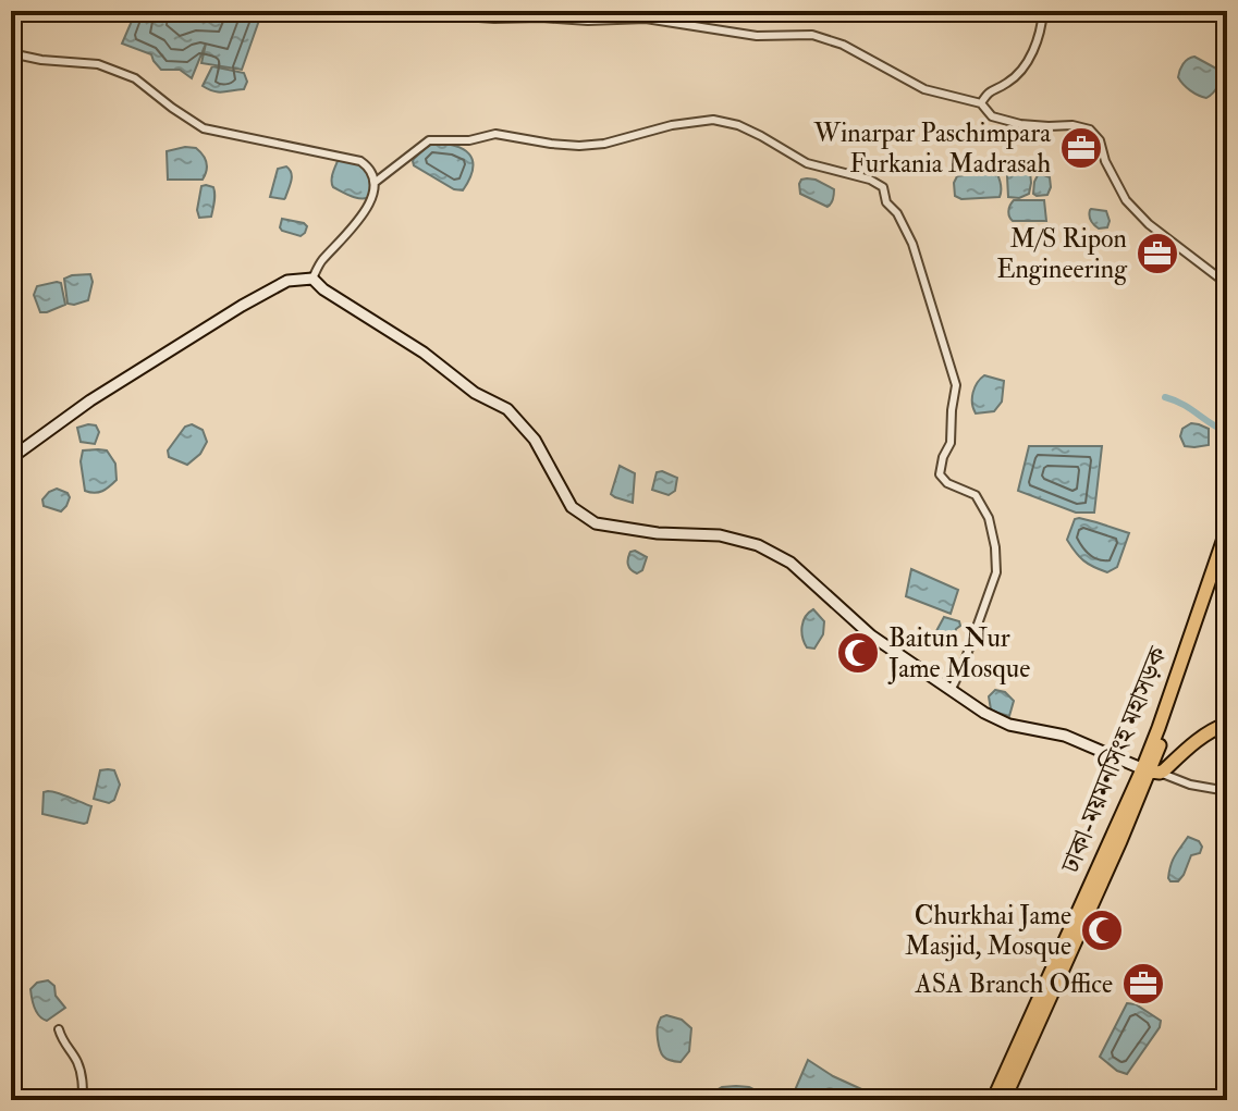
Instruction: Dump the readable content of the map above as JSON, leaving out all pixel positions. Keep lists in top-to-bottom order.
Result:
{
  "streets": {
    "highway": ["ঢাকা-ময়মনসিংহ মহাসড়ক"]
  },
  "places": {
    "office": ["Winarpar Paschimpara Furkania Madrasah", "M/S Ripon Engineering", "ASA Branch Office"],
    "mosque": ["Baitun Nur Jame Mosque", "Churkhai Jame Masjid, Mosque"]
  }
}
